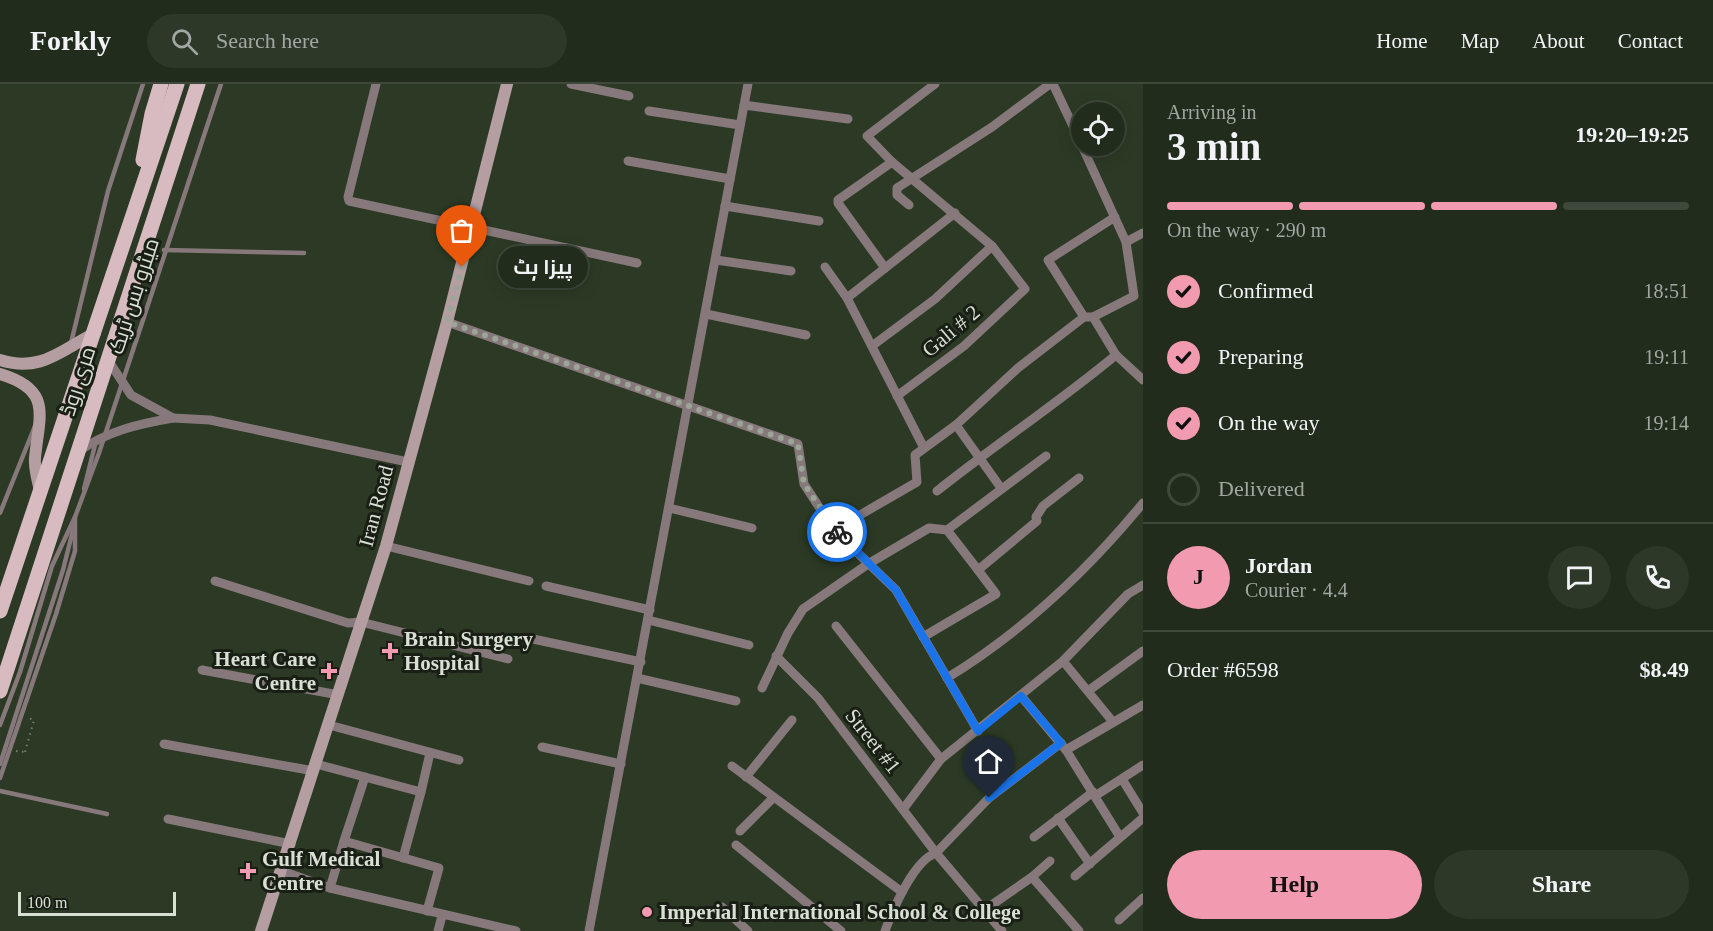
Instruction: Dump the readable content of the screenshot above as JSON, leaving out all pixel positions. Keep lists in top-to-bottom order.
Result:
{
  "streets": {
    "main road": ["مری روڈ", "Iran Road"],
    "street": ["Gali # 2", "Street #1"],
    "lane": ["میٹرو بس ٹریک"]
  },
  "places": {
    "other": ["پیزا ہٹ", "Imperial International School & College"],
    "health": ["Brain Surgery Hospital", "Heart Care Centre", "Gulf Medical Centre"]
  },
  "scale_bar": "100 m",
  "page": {
    "header": "Forkly",
    "search": "Search here",
    "nav": [
      "Home",
      "Map",
      "About",
      "Contact"
    ],
    "heading": ["3 min", "Arriving in", "19:20–19:25"],
    "panel": [
      "Jordan",
      "Courier · 4.4",
      "Order #6598",
      "$8.49"
    ],
    "bar": "On the way · 290 m",
    "bubble": "پیزا ہٹ",
    "list": [
      ["Confirmed", "18:51"],
      ["Preparing", "19:11"],
      ["On the way", "19:14"],
      "Delivered"
    ],
    "round": "J",
    "buttons": ["Help", "Share"],
    "scale": "100 m"
  }
}
